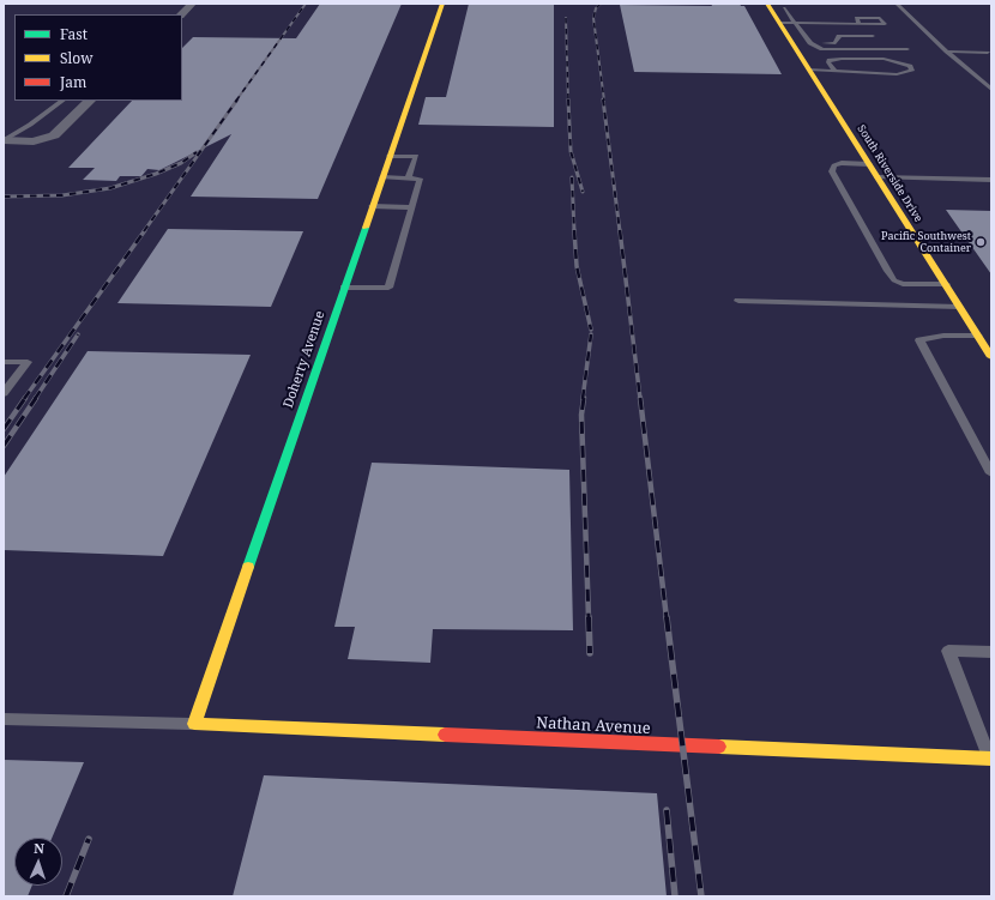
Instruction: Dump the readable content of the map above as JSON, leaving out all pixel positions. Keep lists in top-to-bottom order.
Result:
{
  "streets": {
    "street": ["South Riverside Drive", "Doherty Avenue", "Nathan Avenue"]
  },
  "crossings": [
    ["Doherty Avenue", "Nathan Avenue"]
  ],
  "places": ["Pacific Southwest Container"],
  "legend": ["Fast", "Slow", "Jam"],
  "north": "top"
}
